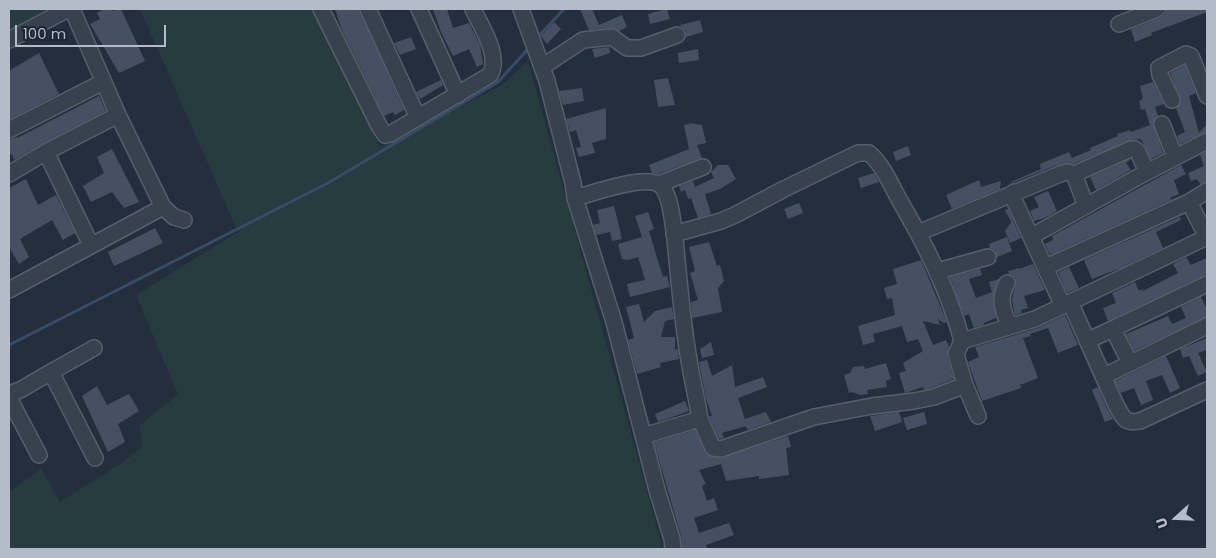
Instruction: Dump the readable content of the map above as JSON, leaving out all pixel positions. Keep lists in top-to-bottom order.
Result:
{
  "scale_bar": "100 m",
  "north": "left"
}
